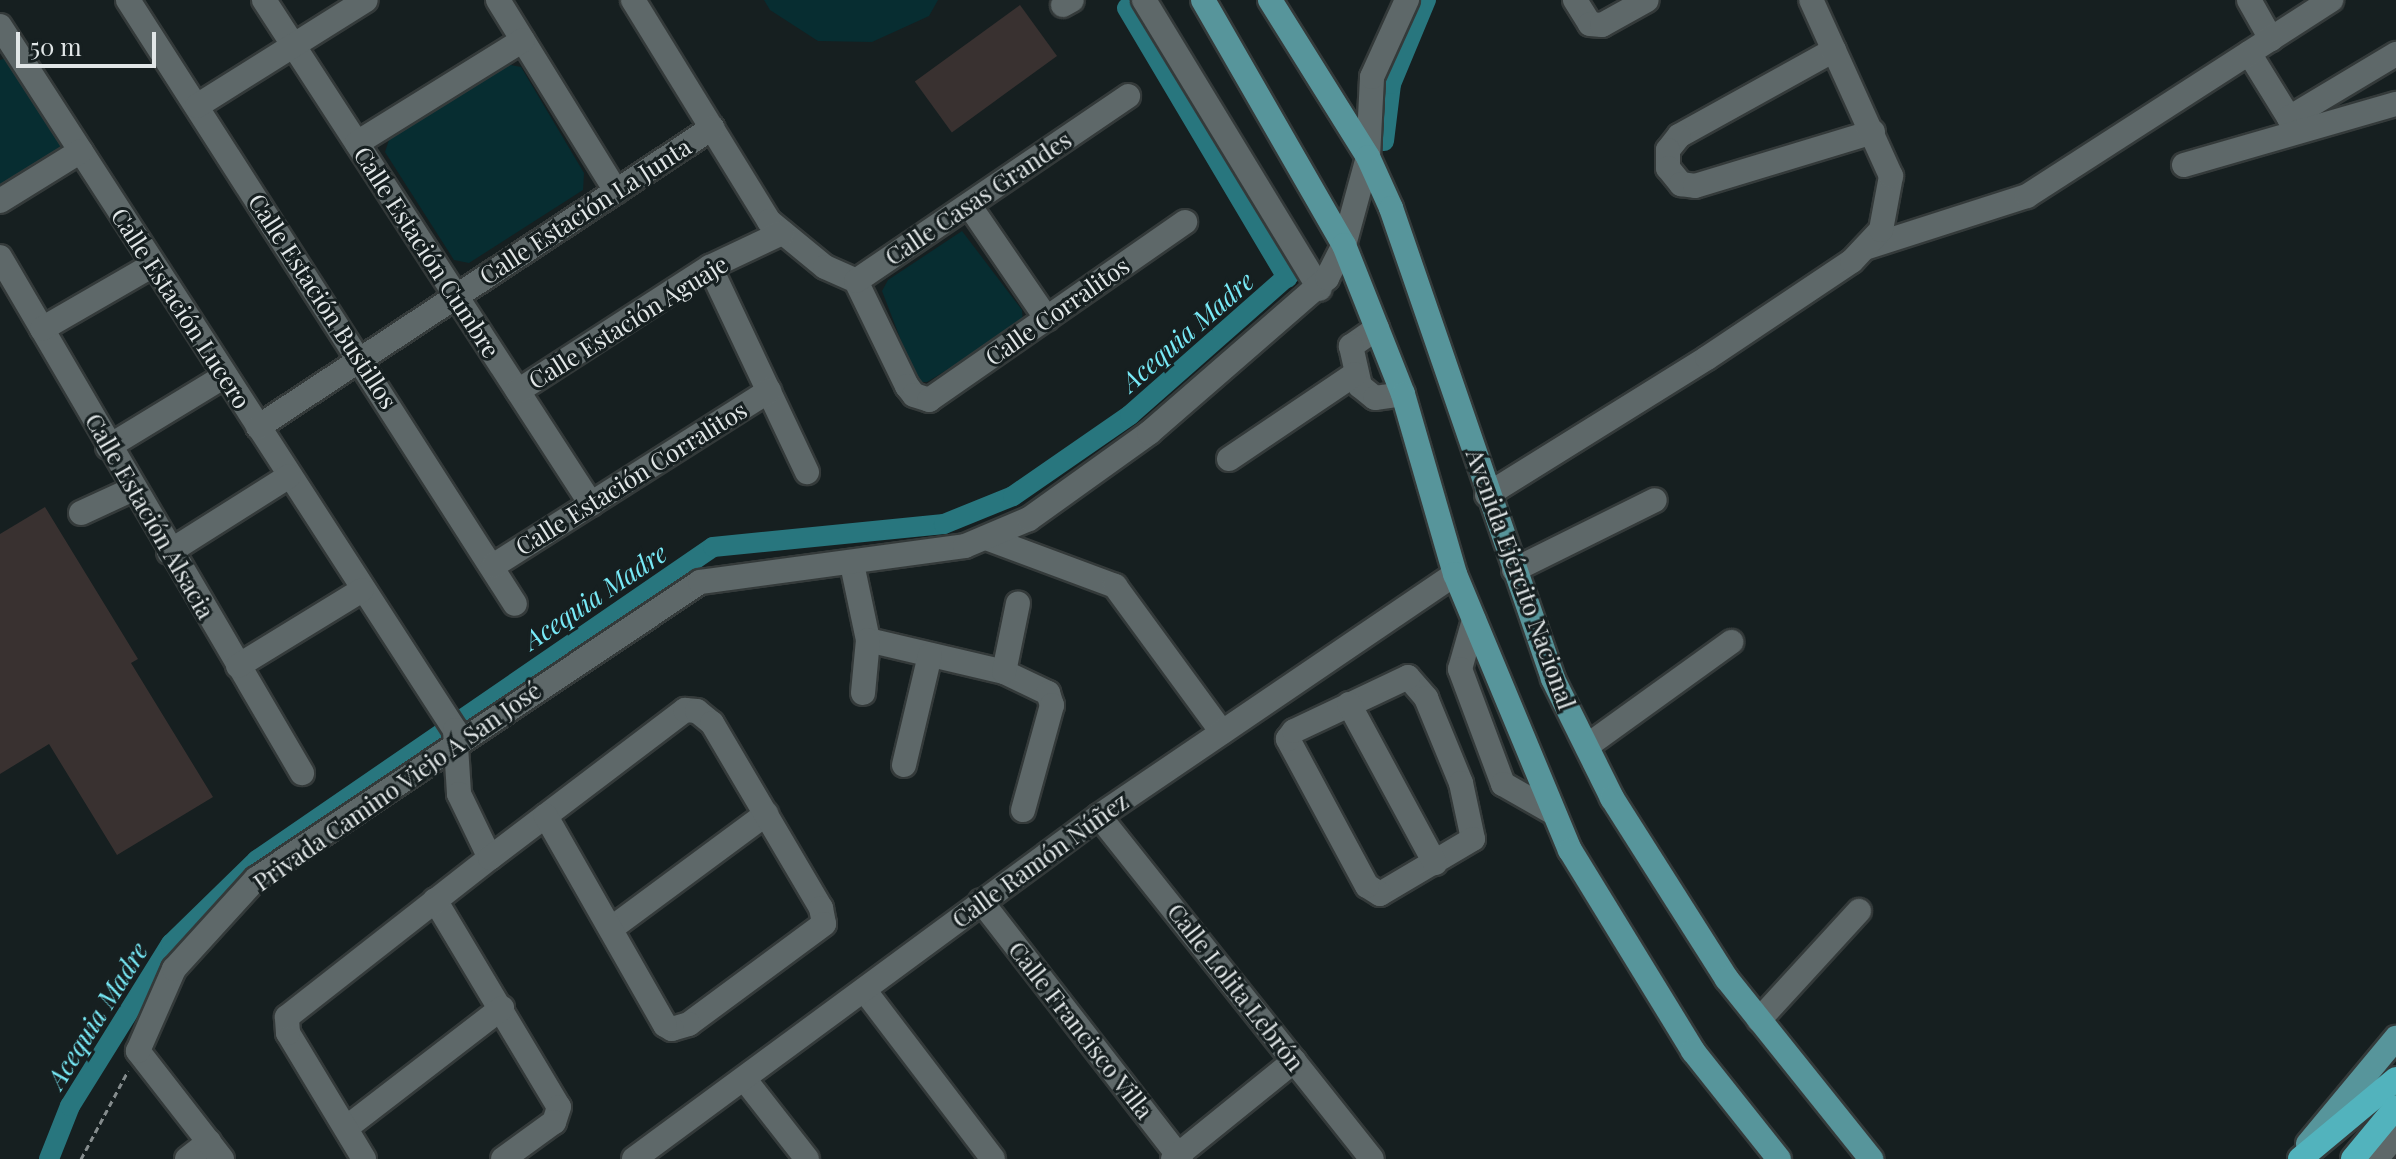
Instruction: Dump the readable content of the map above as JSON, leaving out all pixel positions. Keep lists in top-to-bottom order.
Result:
{
  "streets": {
    "main road": ["Avenida Ejército Nacional"],
    "street": [
      "Calle Casas Grandes",
      "Calle Estación La Junta",
      "Calle Estación Cumbre",
      "Calle Estación Bustillos",
      "Calle Estación Lucero",
      "Calle Corralitos",
      "Calle Estación Aguaje",
      "Calle Estación Corralitos",
      "Calle Estación Alsacia",
      "Privada Camino Viejo A San José",
      "Calle Ramón Núñez",
      "Calle Lolita Lebrón",
      "Calle Francisco Villa"
    ]
  },
  "crossings": [
    ["Calle Casas Grandes", "Calle Corralitos"],
    ["Calle Estación La Junta", "Calle Estación Cumbre"],
    ["Calle Estación La Junta", "Calle Estación Bustillos"],
    ["Calle Estación La Junta", "Calle Estación Lucero"],
    ["Calle Estación Cumbre", "Calle Estación Aguaje"],
    ["Calle Estación Cumbre", "Calle Estación Corralitos"],
    ["Calle Estación Bustillos", "Calle Estación Corralitos"],
    ["Calle Estación Lucero", "Privada Camino Viejo A San José"],
    ["Calle Ramón Núñez", "Calle Lolita Lebrón"],
    ["Calle Ramón Núñez", "Calle Francisco Villa"]
  ],
  "water": ["Acequia Madre"],
  "scale_bar": "50 m"
}
